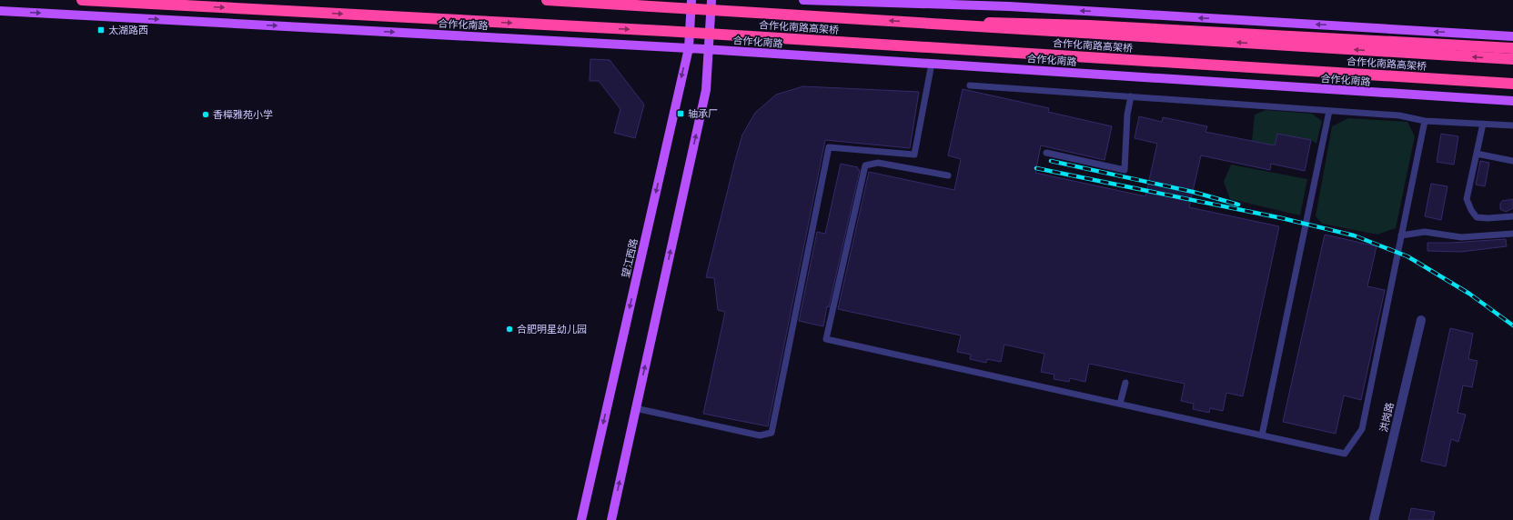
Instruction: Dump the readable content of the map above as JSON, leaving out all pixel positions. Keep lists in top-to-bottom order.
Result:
{
  "streets": {
    "highway": ["合作化南路高架桥"],
    "main road": ["合作化南路", "望江西路"],
    "street": ["洪岗路"]
  },
  "crossings": [
    ["合作化南路", "望江西路"]
  ],
  "one_way": ["合作化南路"],
  "places": {
    "transit": ["太湖路西", "轴承厂"],
    "other": ["香樟雅苑小学", "合肥明星幼儿园"]
  }
}
